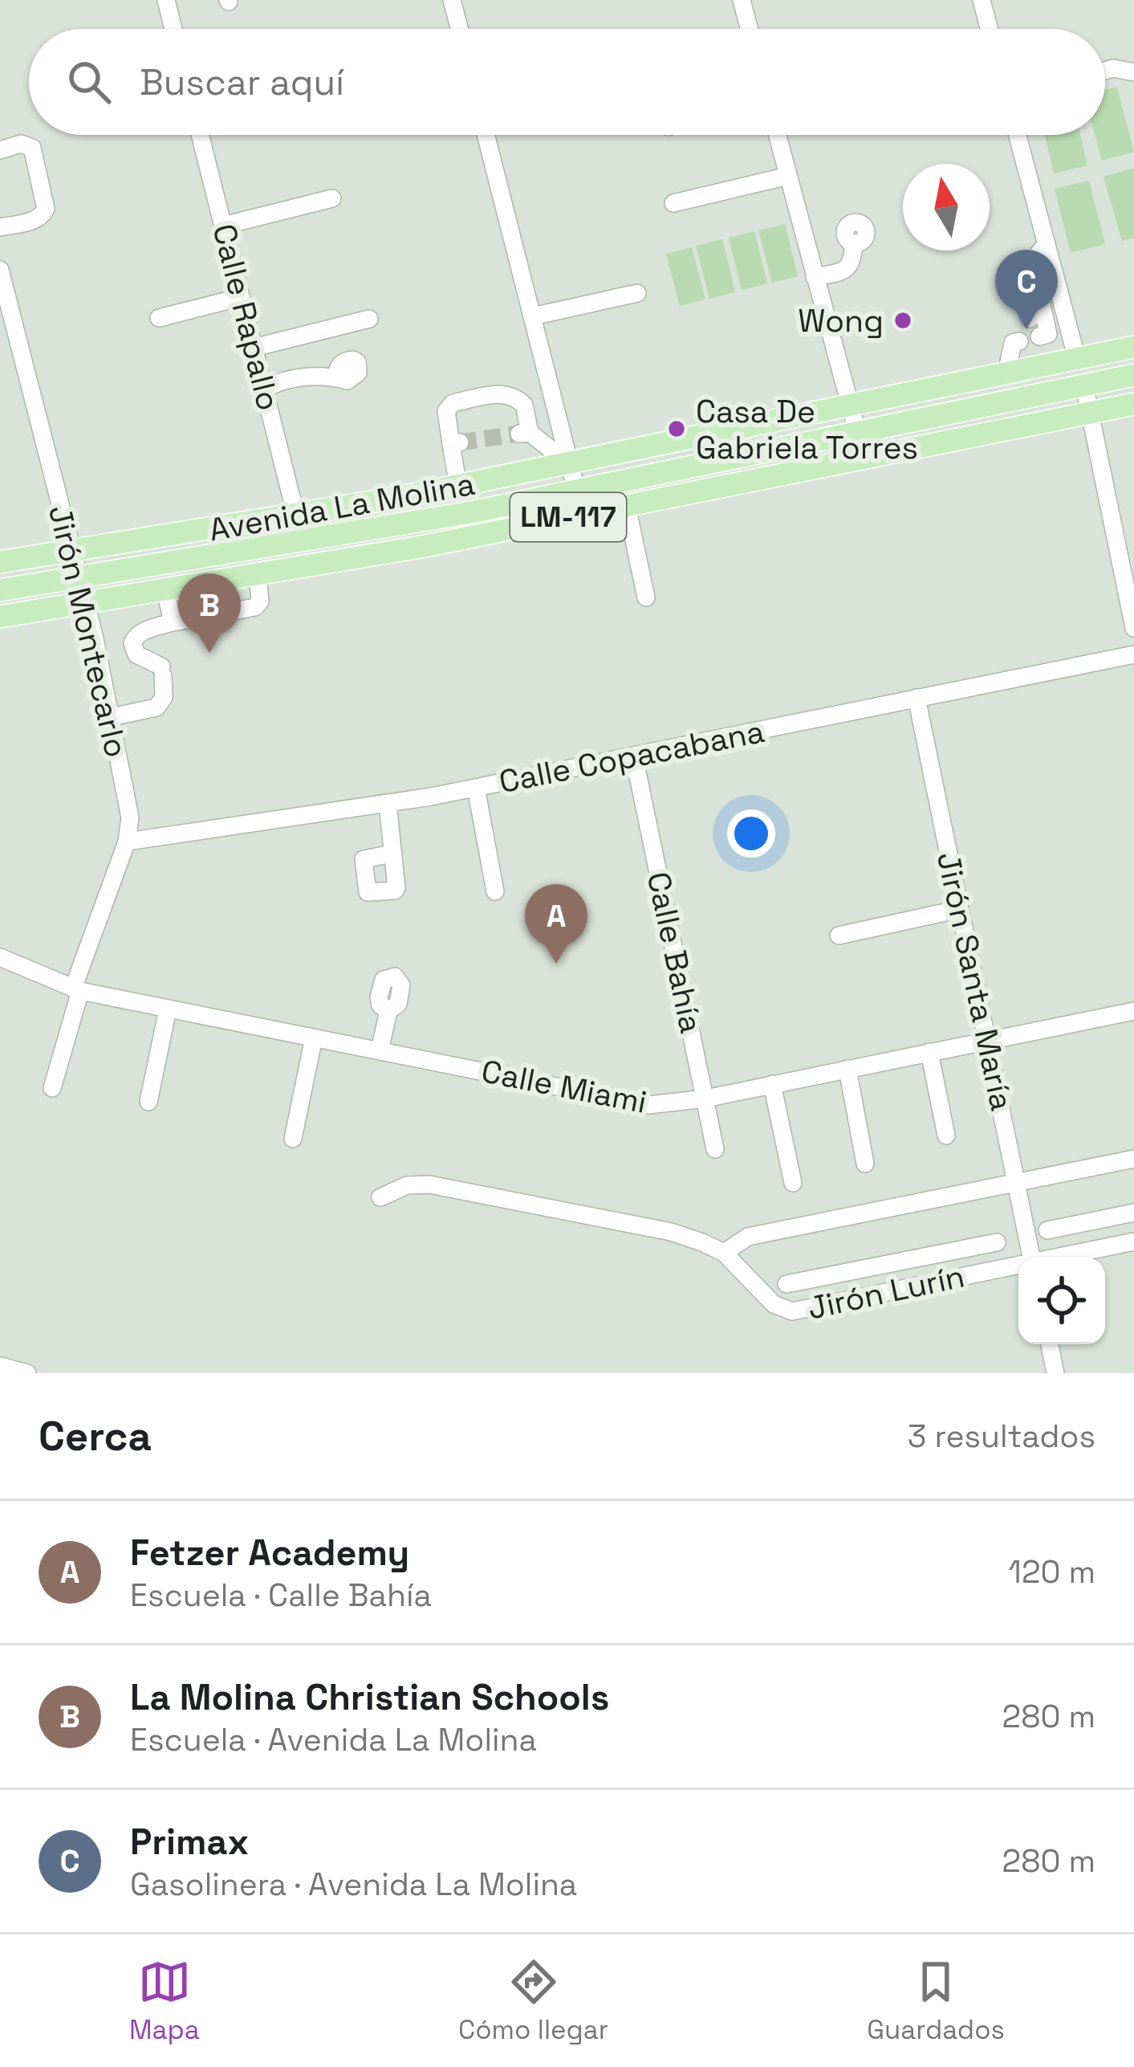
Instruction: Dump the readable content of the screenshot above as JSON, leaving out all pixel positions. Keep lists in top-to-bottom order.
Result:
{
  "streets": {
    "main road": ["Avenida La Molina", "LM-117"],
    "street": [
      "Calle Rapallo",
      "Jirón Montecarlo",
      "Calle Copacabana",
      "Calle Bahía",
      "Jirón Santa María",
      "Calle Miami",
      "Jirón Lurín"
    ]
  },
  "crossings": [
    ["Calle Rapallo", "Avenida La Molina"],
    ["Avenida La Molina", "Jirón Montecarlo"],
    ["Jirón Montecarlo", "Calle Copacabana"],
    ["Jirón Montecarlo", "Calle Miami"],
    ["Calle Copacabana", "Calle Bahía"],
    ["Calle Copacabana", "Jirón Santa María"],
    ["Calle Bahía", "Calle Miami"],
    ["Jirón Santa María", "Calle Miami"]
  ],
  "places": ["Wong", "Casa De Gabriela Torres"],
  "north": "top",
  "page": {
    "search": "Buscar aquí",
    "pins": ["C", "B", "A"],
    "heading": ["Cerca", "3 resultados"],
    "list": [
      {
        "mark": "A",
        "name": "Fetzer Academy",
        "note": "Escuela · Calle Bahía",
        "value": "120 m"
      },
      {
        "mark": "B",
        "name": "La Molina Christian Schools",
        "note": "Escuela · Avenida La Molina",
        "value": "280 m"
      },
      {
        "mark": "C",
        "name": "Primax",
        "note": "Gasolinera · Avenida La Molina",
        "value": "280 m"
      }
    ],
    "nav": ["Mapa", "Cómo llegar", "Guardados"]
  }
}
